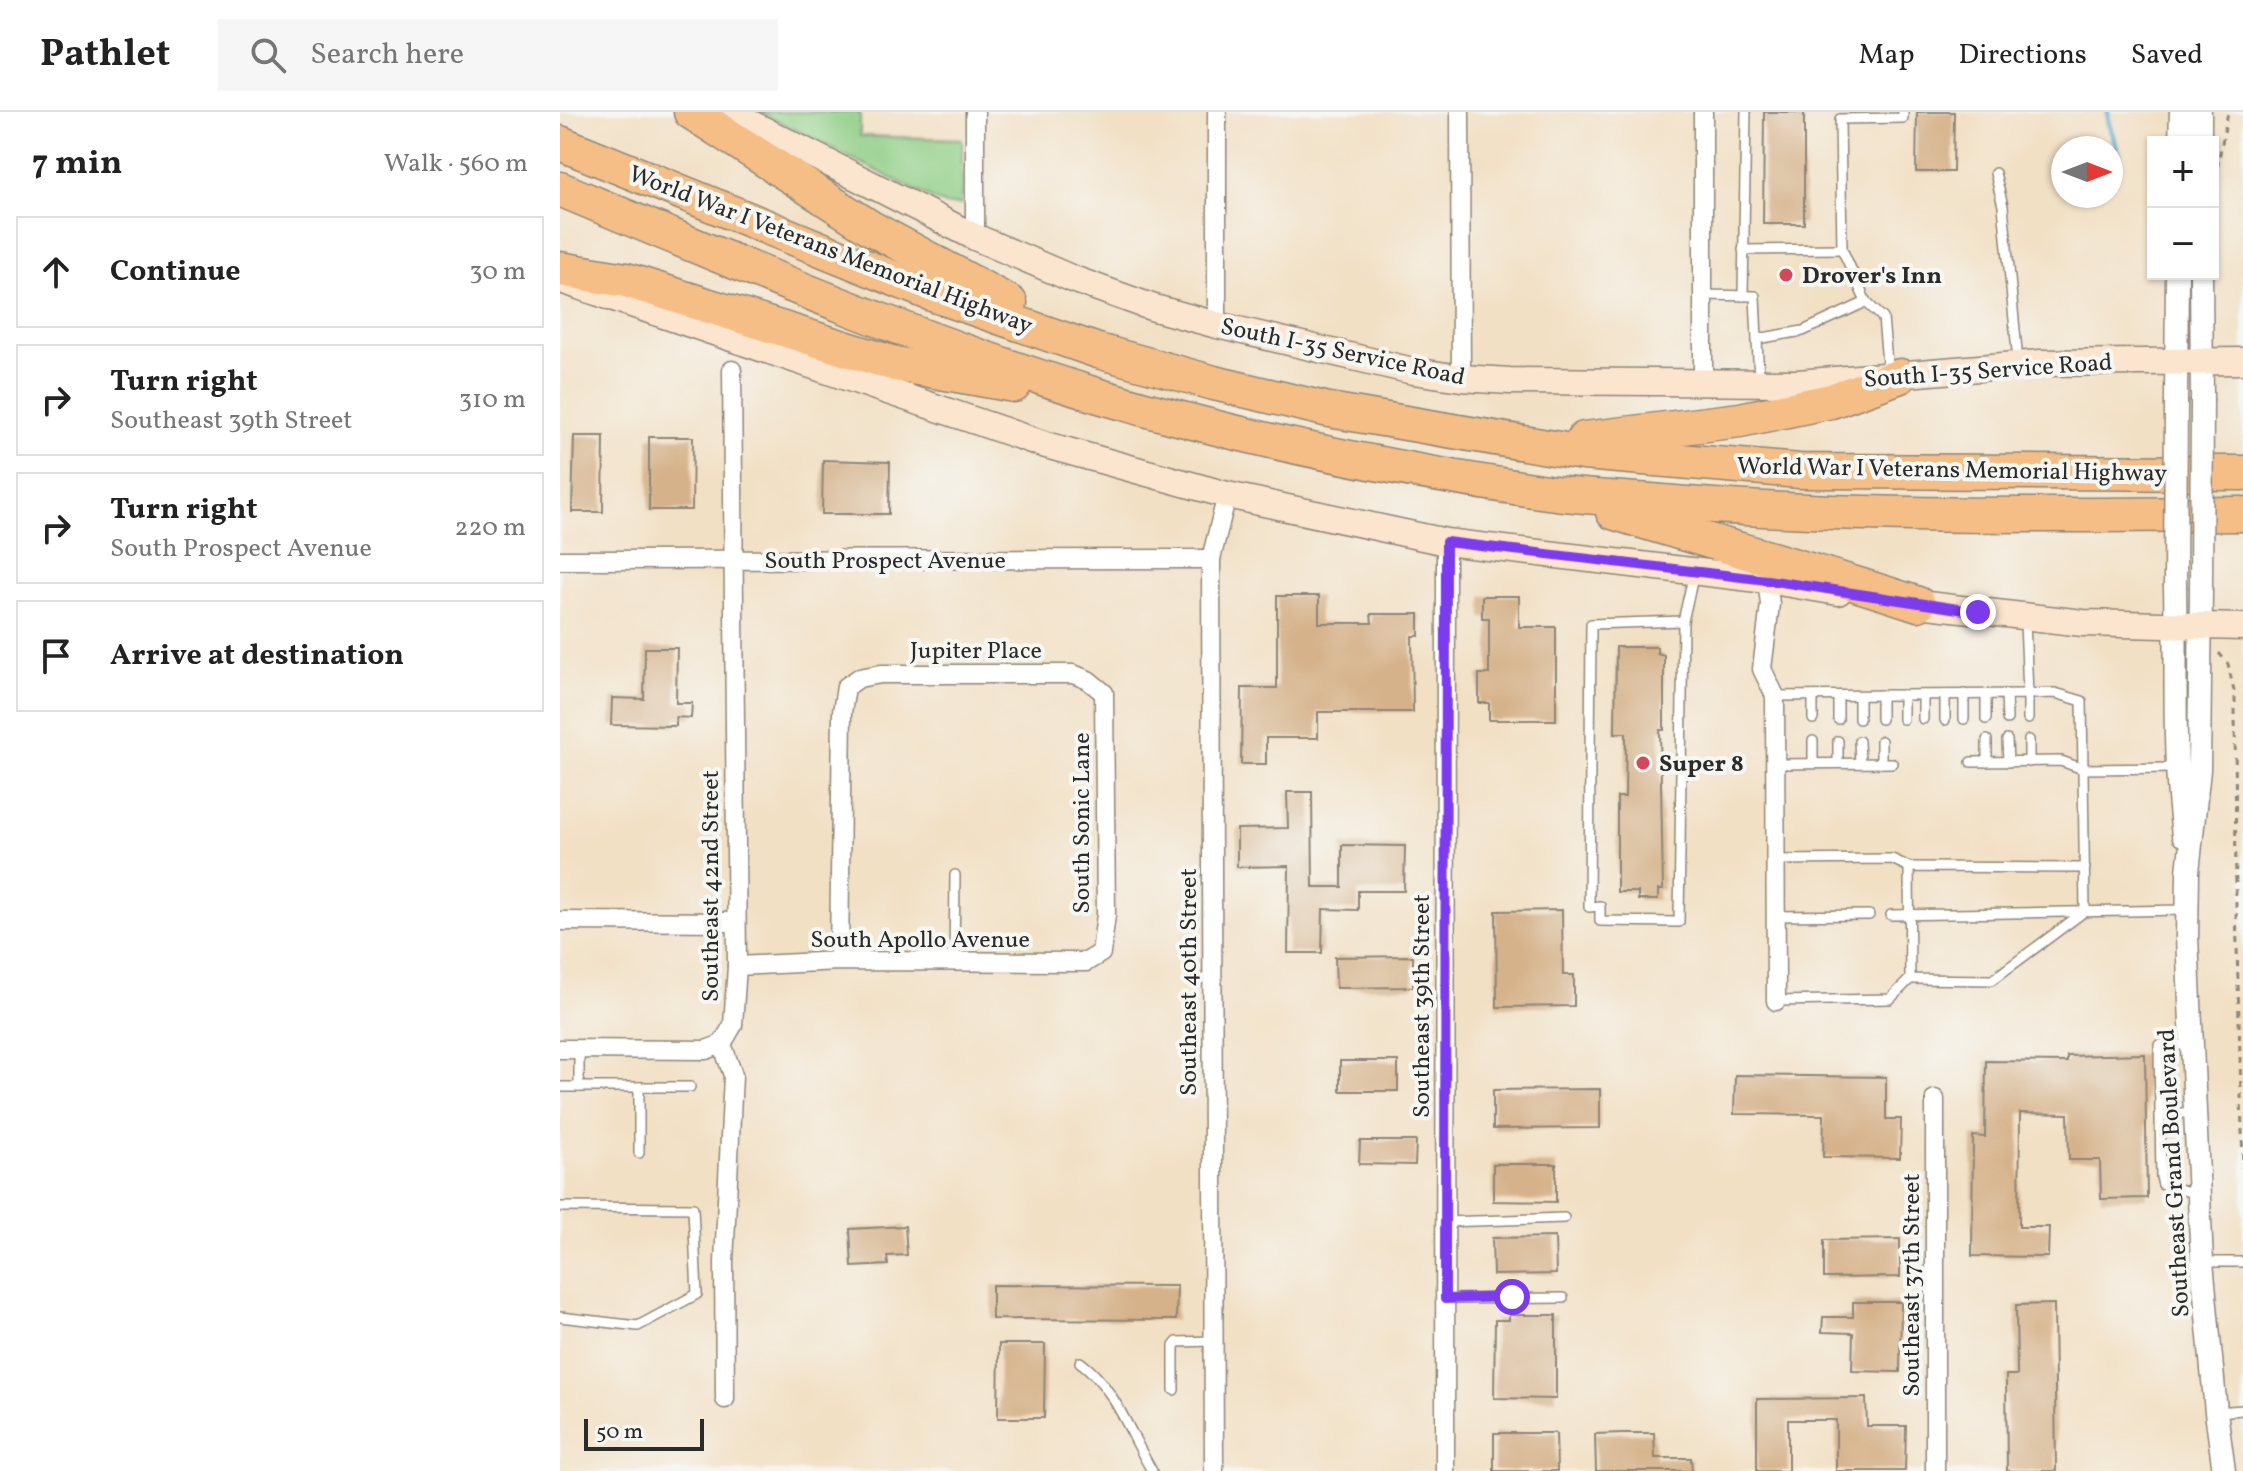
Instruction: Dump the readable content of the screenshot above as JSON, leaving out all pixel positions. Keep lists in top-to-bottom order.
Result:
{
  "streets": {
    "highway": ["World War I Veterans Memorial Highway"],
    "main road": ["South I-35 Service Road"],
    "street": [
      "South Prospect Avenue",
      "Jupiter Place",
      "South Sonic Lane",
      "Southeast 42nd Street",
      "South Apollo Avenue",
      "Southeast 40th Street",
      "Southeast 39th Street",
      "Southeast Grand Boulevard",
      "Southeast 37th Street"
    ]
  },
  "crossings": [
    ["South I-35 Service Road", "Southeast Grand Boulevard"],
    ["South Prospect Avenue", "Southeast 42nd Street"],
    ["South Prospect Avenue", "Southeast 40th Street"],
    ["Jupiter Place", "South Sonic Lane"],
    ["Jupiter Place", "South Apollo Avenue"],
    ["South Sonic Lane", "South Apollo Avenue"],
    ["Southeast 42nd Street", "South Apollo Avenue"]
  ],
  "places": ["Drover's Inn", "Super 8"],
  "scale_bar": "50 m",
  "north": "right",
  "page": {
    "header": "Pathlet",
    "search": "Search here",
    "nav": ["Map", "Directions", "Saved"],
    "heading": ["7 min", "Walk · 560 m"],
    "map_buttons": ["+", "−"],
    "list": [
      ["Continue", "30 m"],
      ["Turn right", "Southeast 39th Street", "310 m"],
      ["Turn right", "South Prospect Avenue", "220 m"],
      "Arrive at destination"
    ],
    "scale": "50 m"
  }
}
